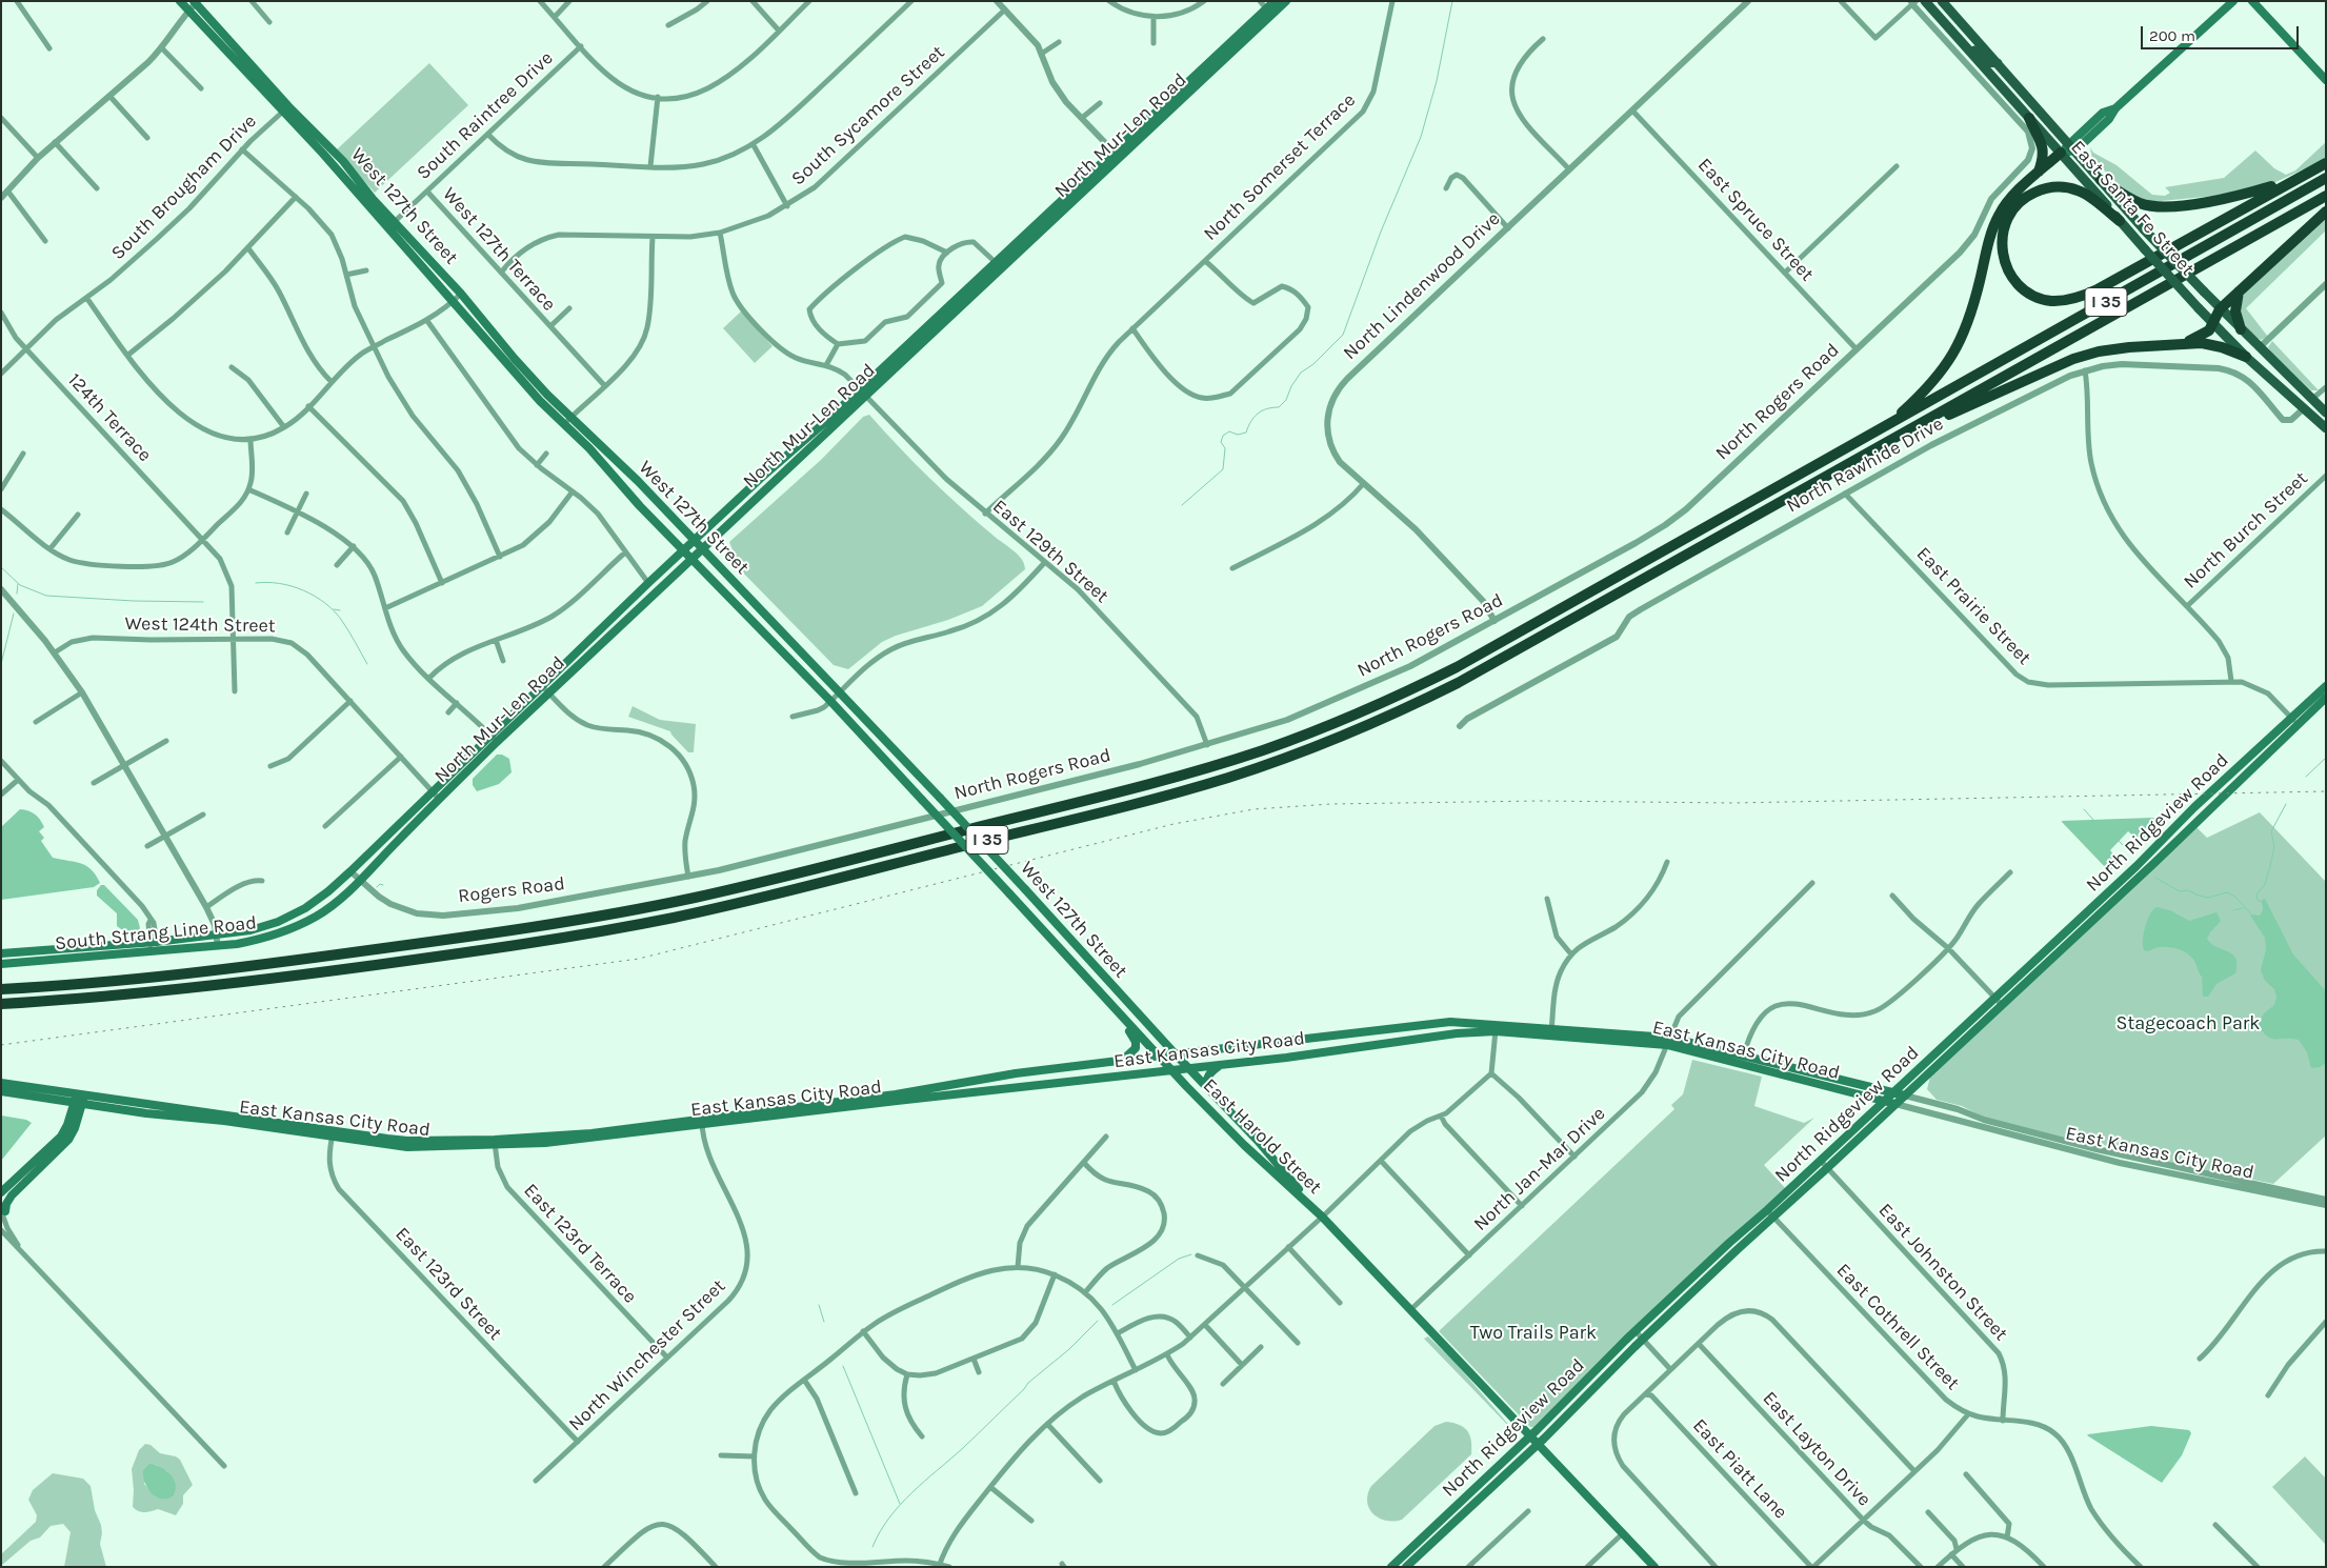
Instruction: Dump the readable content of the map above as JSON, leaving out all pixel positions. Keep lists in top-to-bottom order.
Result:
{
  "streets": {
    "highway": ["I 35"],
    "main road": [
      "North Mur-Len Road",
      "West 127th Street",
      "East Santa Fe Street",
      "North Ridgeview Road",
      "South Strang Line Road",
      "East Kansas City Road",
      "East Harold Street"
    ],
    "street": [
      "South Raintree Drive",
      "South Sycamore Street",
      "North Somerset Terrace",
      "South Brougham Drive",
      "East Spruce Street",
      "West 127th Terrace",
      "North Lindenwood Drive",
      "North Rogers Road",
      "124th Terrace",
      "North Rawhide Drive",
      "North Burch Street",
      "East 129th Street",
      "East Prairie Street",
      "West 124th Street",
      "Rogers Road",
      "North Jan-Mar Drive",
      "East 123rd Terrace",
      "East Johnston Street",
      "East 123rd Street",
      "East Cothrell Street",
      "North Winchester Street",
      "East Layton Drive",
      "East Piatt Lane"
    ]
  },
  "crossings": [
    ["South Raintree Drive", "West 127th Street"],
    ["South Raintree Drive", "West 127th Terrace"],
    ["South Sycamore Street", "West 127th Terrace"],
    ["South Sycamore Street", "East 129th Street"],
    ["North Mur-Len Road", "West 127th Street"],
    ["North Mur-Len Road", "East 129th Street"],
    ["North Mur-Len Road", "West 124th Street"],
    ["North Mur-Len Road", "Rogers Road"],
    ["North Mur-Len Road", "South Strang Line Road"],
    ["North Somerset Terrace", "East 129th Street"],
    ["South Brougham Drive", "West 127th Street"],
    ["South Brougham Drive", "124th Terrace"],
    ["West 127th Street", "East Kansas City Road"],
    ["West 127th Street", "East Harold Street"],
    ["East Santa Fe Street", "North Rawhide Drive"],
    ["East Spruce Street", "North Lindenwood Drive"],
    ["East Spruce Street", "North Rogers Road"],
    ["North Lindenwood Drive", "North Rogers Road"],
    ["North Rogers Road", "East 129th Street"],
    ["North Rogers Road", "Rogers Road"],
    ["124th Terrace", "West 124th Street"],
    ["North Rawhide Drive", "East Prairie Street"],
    ["North Ridgeview Road", "East Kansas City Road"],
    ["North Ridgeview Road", "East Harold Street"],
    ["North Ridgeview Road", "East Johnston Street"],
    ["North Ridgeview Road", "East Cothrell Street"],
    ["Rogers Road", "South Strang Line Road"],
    ["East Kansas City Road", "East Harold Street"],
    ["East Kansas City Road", "North Jan-Mar Drive"],
    ["East Kansas City Road", "East 123rd Terrace"],
    ["East Kansas City Road", "East 123rd Street"],
    ["East Kansas City Road", "North Winchester Street"],
    ["East Harold Street", "North Jan-Mar Drive"],
    ["East 123rd Terrace", "North Winchester Street"],
    ["East Johnston Street", "East Cothrell Street"],
    ["East 123rd Street", "North Winchester Street"]
  ],
  "parks": ["Stagecoach Park", "Two Trails Park"],
  "scale_bar": "200 m"
}
